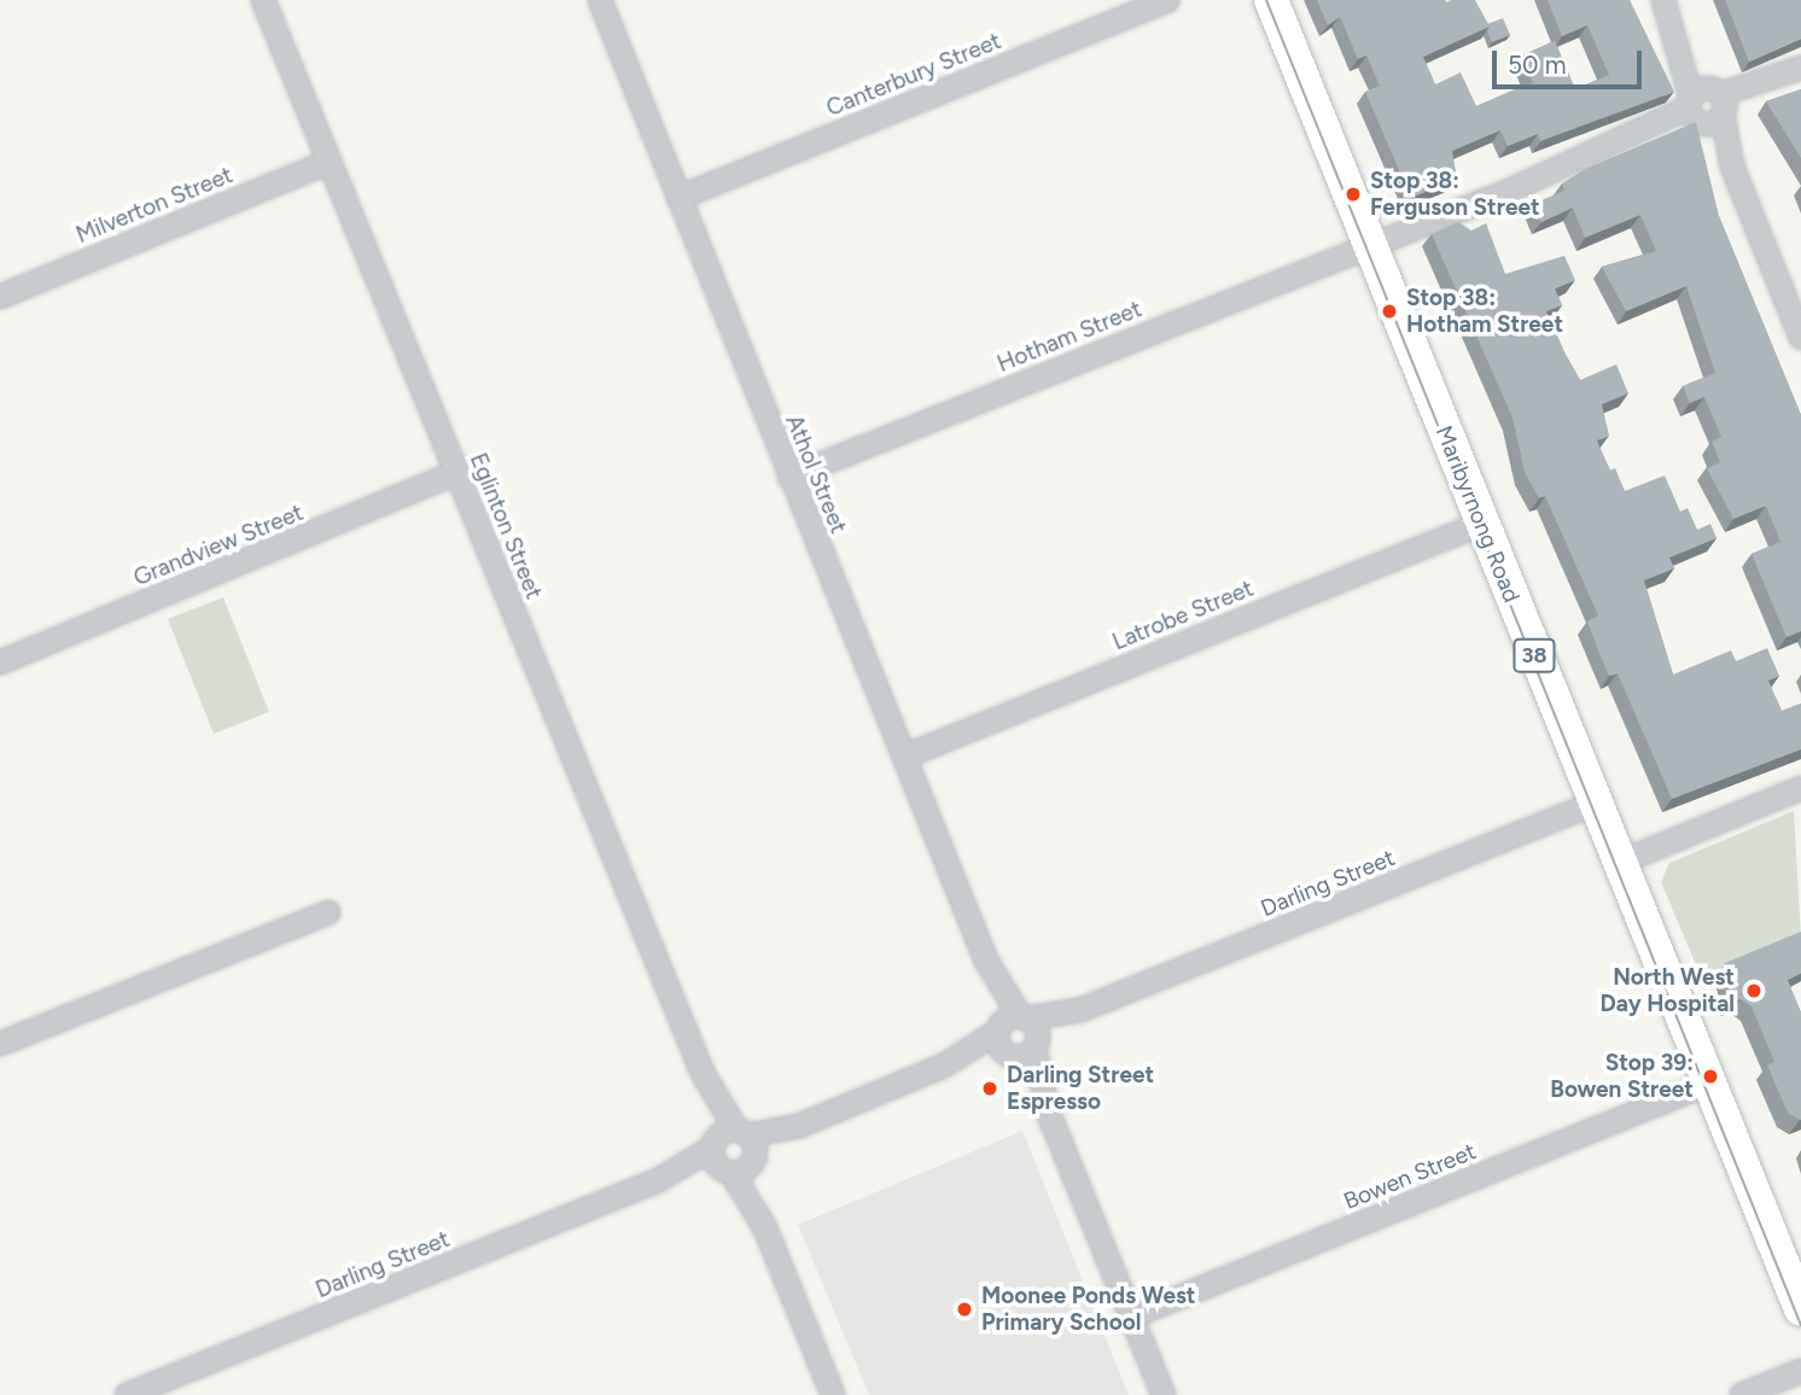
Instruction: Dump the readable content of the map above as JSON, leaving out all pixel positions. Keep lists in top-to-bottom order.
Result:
{
  "streets": {
    "main road": ["Maribyrnong Road", "38"],
    "street": [
      "Canterbury Street",
      "Milverton Street",
      "Hotham Street",
      "Athol Street",
      "Eglinton Street",
      "Grandview Street",
      "Latrobe Street",
      "Darling Street",
      "Bowen Street"
    ]
  },
  "crossings": [
    ["Canterbury Street", "Athol Street"],
    ["Milverton Street", "Eglinton Street"],
    ["Hotham Street", "Athol Street"],
    ["Hotham Street", "Maribyrnong Road"],
    ["Athol Street", "Latrobe Street"],
    ["Athol Street", "Darling Street"],
    ["Maribyrnong Road", "Latrobe Street"],
    ["Maribyrnong Road", "Darling Street"],
    ["Maribyrnong Road", "Bowen Street"],
    ["Eglinton Street", "Grandview Street"],
    ["Eglinton Street", "Darling Street"]
  ],
  "places": [
    "Stop 38: Ferguson Street",
    "Stop 38: Hotham Street",
    "North West Day Hospital",
    "Stop 39: Bowen Street",
    "Darling Street Espresso",
    "Moonee Ponds West Primary School"
  ],
  "scale_bar": "50 m"
}
